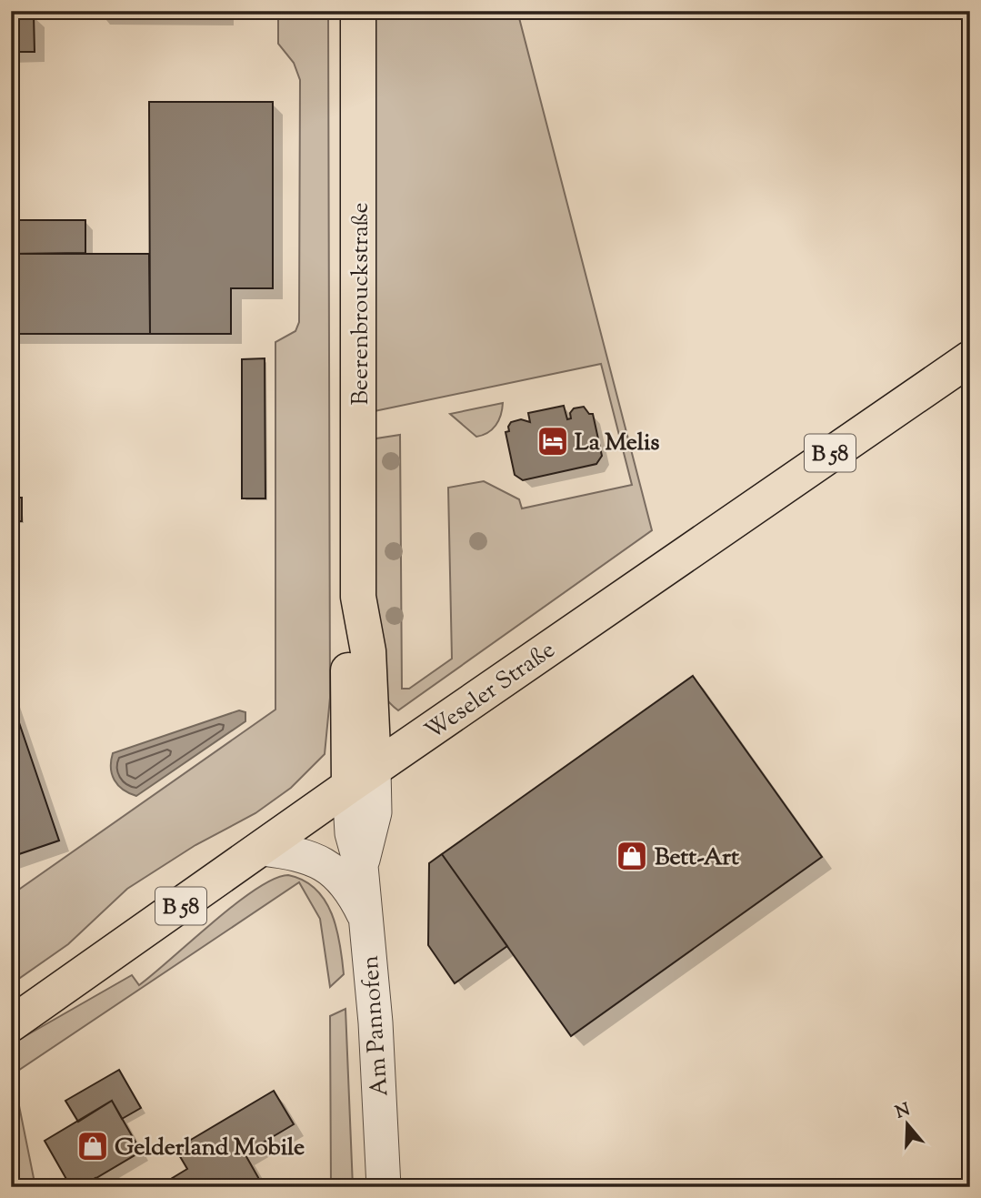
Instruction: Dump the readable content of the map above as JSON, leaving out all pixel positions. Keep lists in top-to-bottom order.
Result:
{
  "streets": {
    "main road": ["Beerenbrouckstraße", "B 58", "Weseler Straße"],
    "street": ["Am Pannofen"]
  },
  "crossings": [
    ["Beerenbrouckstraße", "Weseler Straße"],
    ["Beerenbrouckstraße", "Am Pannofen"],
    ["Weseler Straße", "Am Pannofen"]
  ],
  "places": {
    "hotel": ["La Melis"],
    "shop": ["Bett-Art", "Gelderland Mobile"]
  },
  "north": "top"
}
